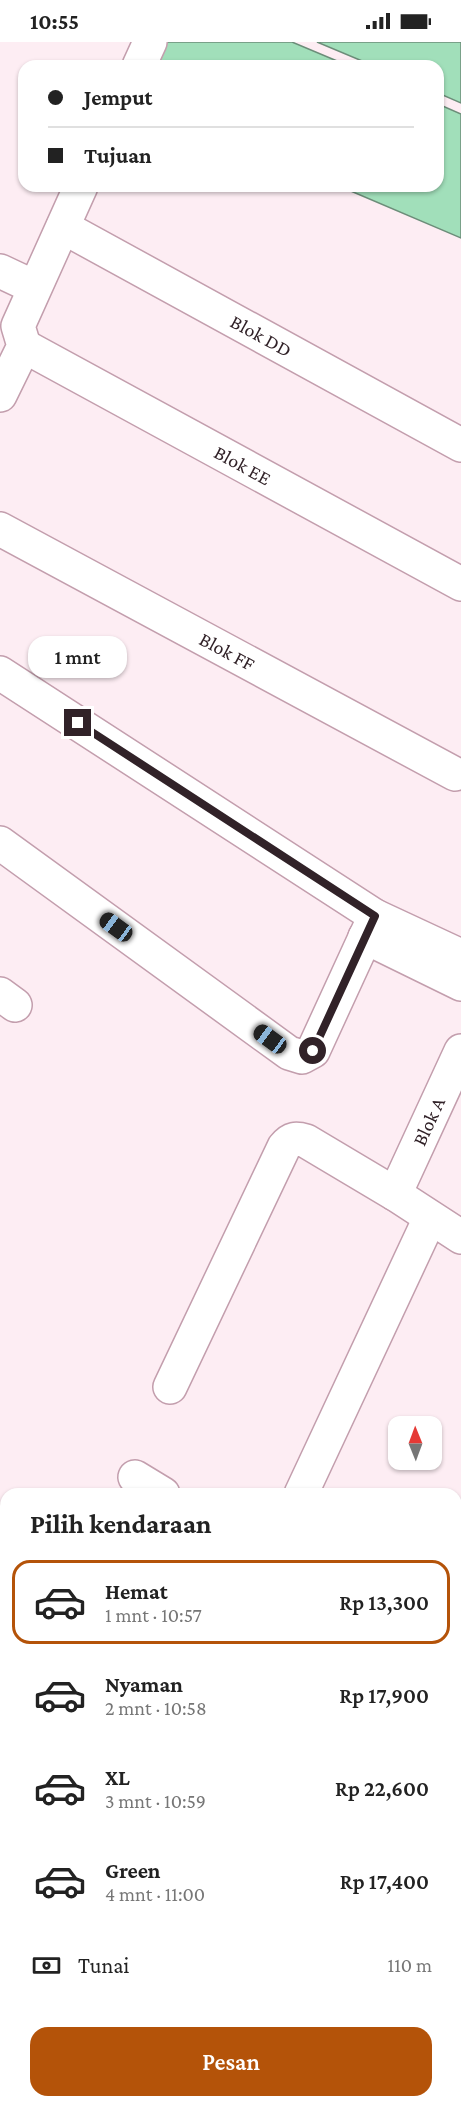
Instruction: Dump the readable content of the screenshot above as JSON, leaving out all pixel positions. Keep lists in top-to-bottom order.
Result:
{
  "streets": {
    "street": [
      "Blok DD",
      "Blok EE",
      "Blok FF",
      "Blok A"
    ]
  },
  "north": "top",
  "page": {
    "status": "10:55",
    "banner": ["Jemput", "Tujuan"],
    "bubble": "1 mnt",
    "heading": "Pilih kendaraan",
    "list": [
      {
        "name": "Hemat",
        "note": "1 mnt · 10:57",
        "value": "Rp 13,300"
      },
      {
        "name": "Nyaman",
        "note": "2 mnt · 10:58",
        "value": "Rp 17,900"
      },
      {
        "name": "XL",
        "note": "3 mnt · 10:59",
        "value": "Rp 22,600"
      },
      {
        "name": "Green",
        "note": "4 mnt · 11:00",
        "value": "Rp 17,400"
      }
    ],
    "pay": ["Tunai", "110 m"],
    "buttons": "Pesan"
  }
}
